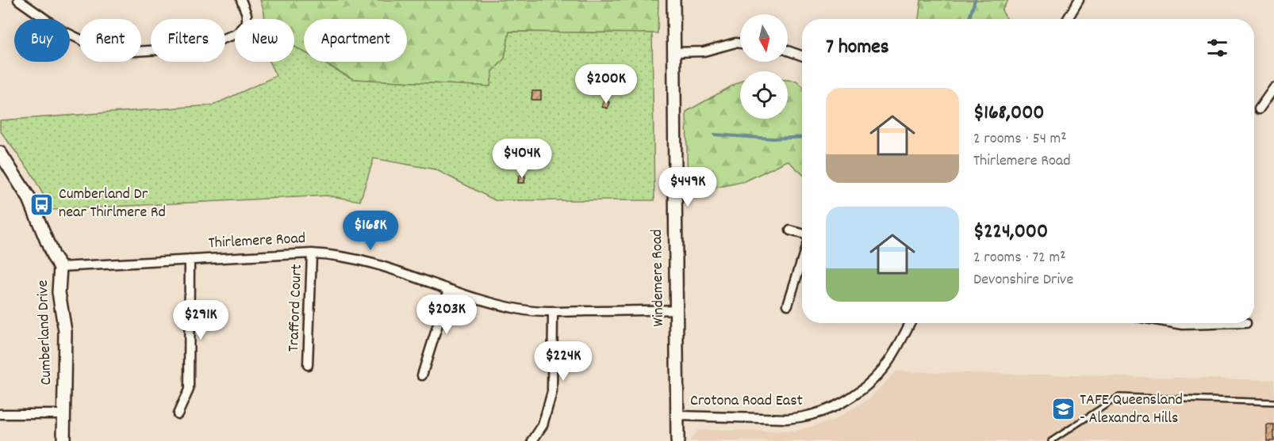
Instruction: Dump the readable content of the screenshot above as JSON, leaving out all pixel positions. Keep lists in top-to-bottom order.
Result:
{
  "streets": {
    "main road": ["Windemere Road", "Cumberland Drive"],
    "street": ["Thirlemere Road", "Trafford Court", "Crotona Road East"]
  },
  "crossings": [
    ["Thirlemere Road", "Windemere Road"],
    ["Thirlemere Road", "Trafford Court"],
    ["Thirlemere Road", "Cumberland Drive"],
    ["Windemere Road", "Crotona Road East"]
  ],
  "places": {
    "bus stop": ["Cumberland Dr near Thirlmere Rd"],
    "school or university": ["TAFE Queensland - Alexandra Hills"]
  },
  "north": "bottom",
  "page": {
    "chip": [
      "Buy",
      "Rent",
      "Filters",
      "New",
      "Apartment"
    ],
    "heading": "7 homes",
    "price": [
      "$200K",
      "$404K",
      "$449K",
      "$168K",
      "$203K",
      "$291K",
      "$224K"
    ],
    "list": [
      {
        "name": "$168,000",
        "note": "2 rooms · 54 m² · Thirlemere Road"
      },
      {
        "name": "$224,000",
        "note": "2 rooms · 72 m² · Devonshire Drive"
      }
    ]
  }
}
